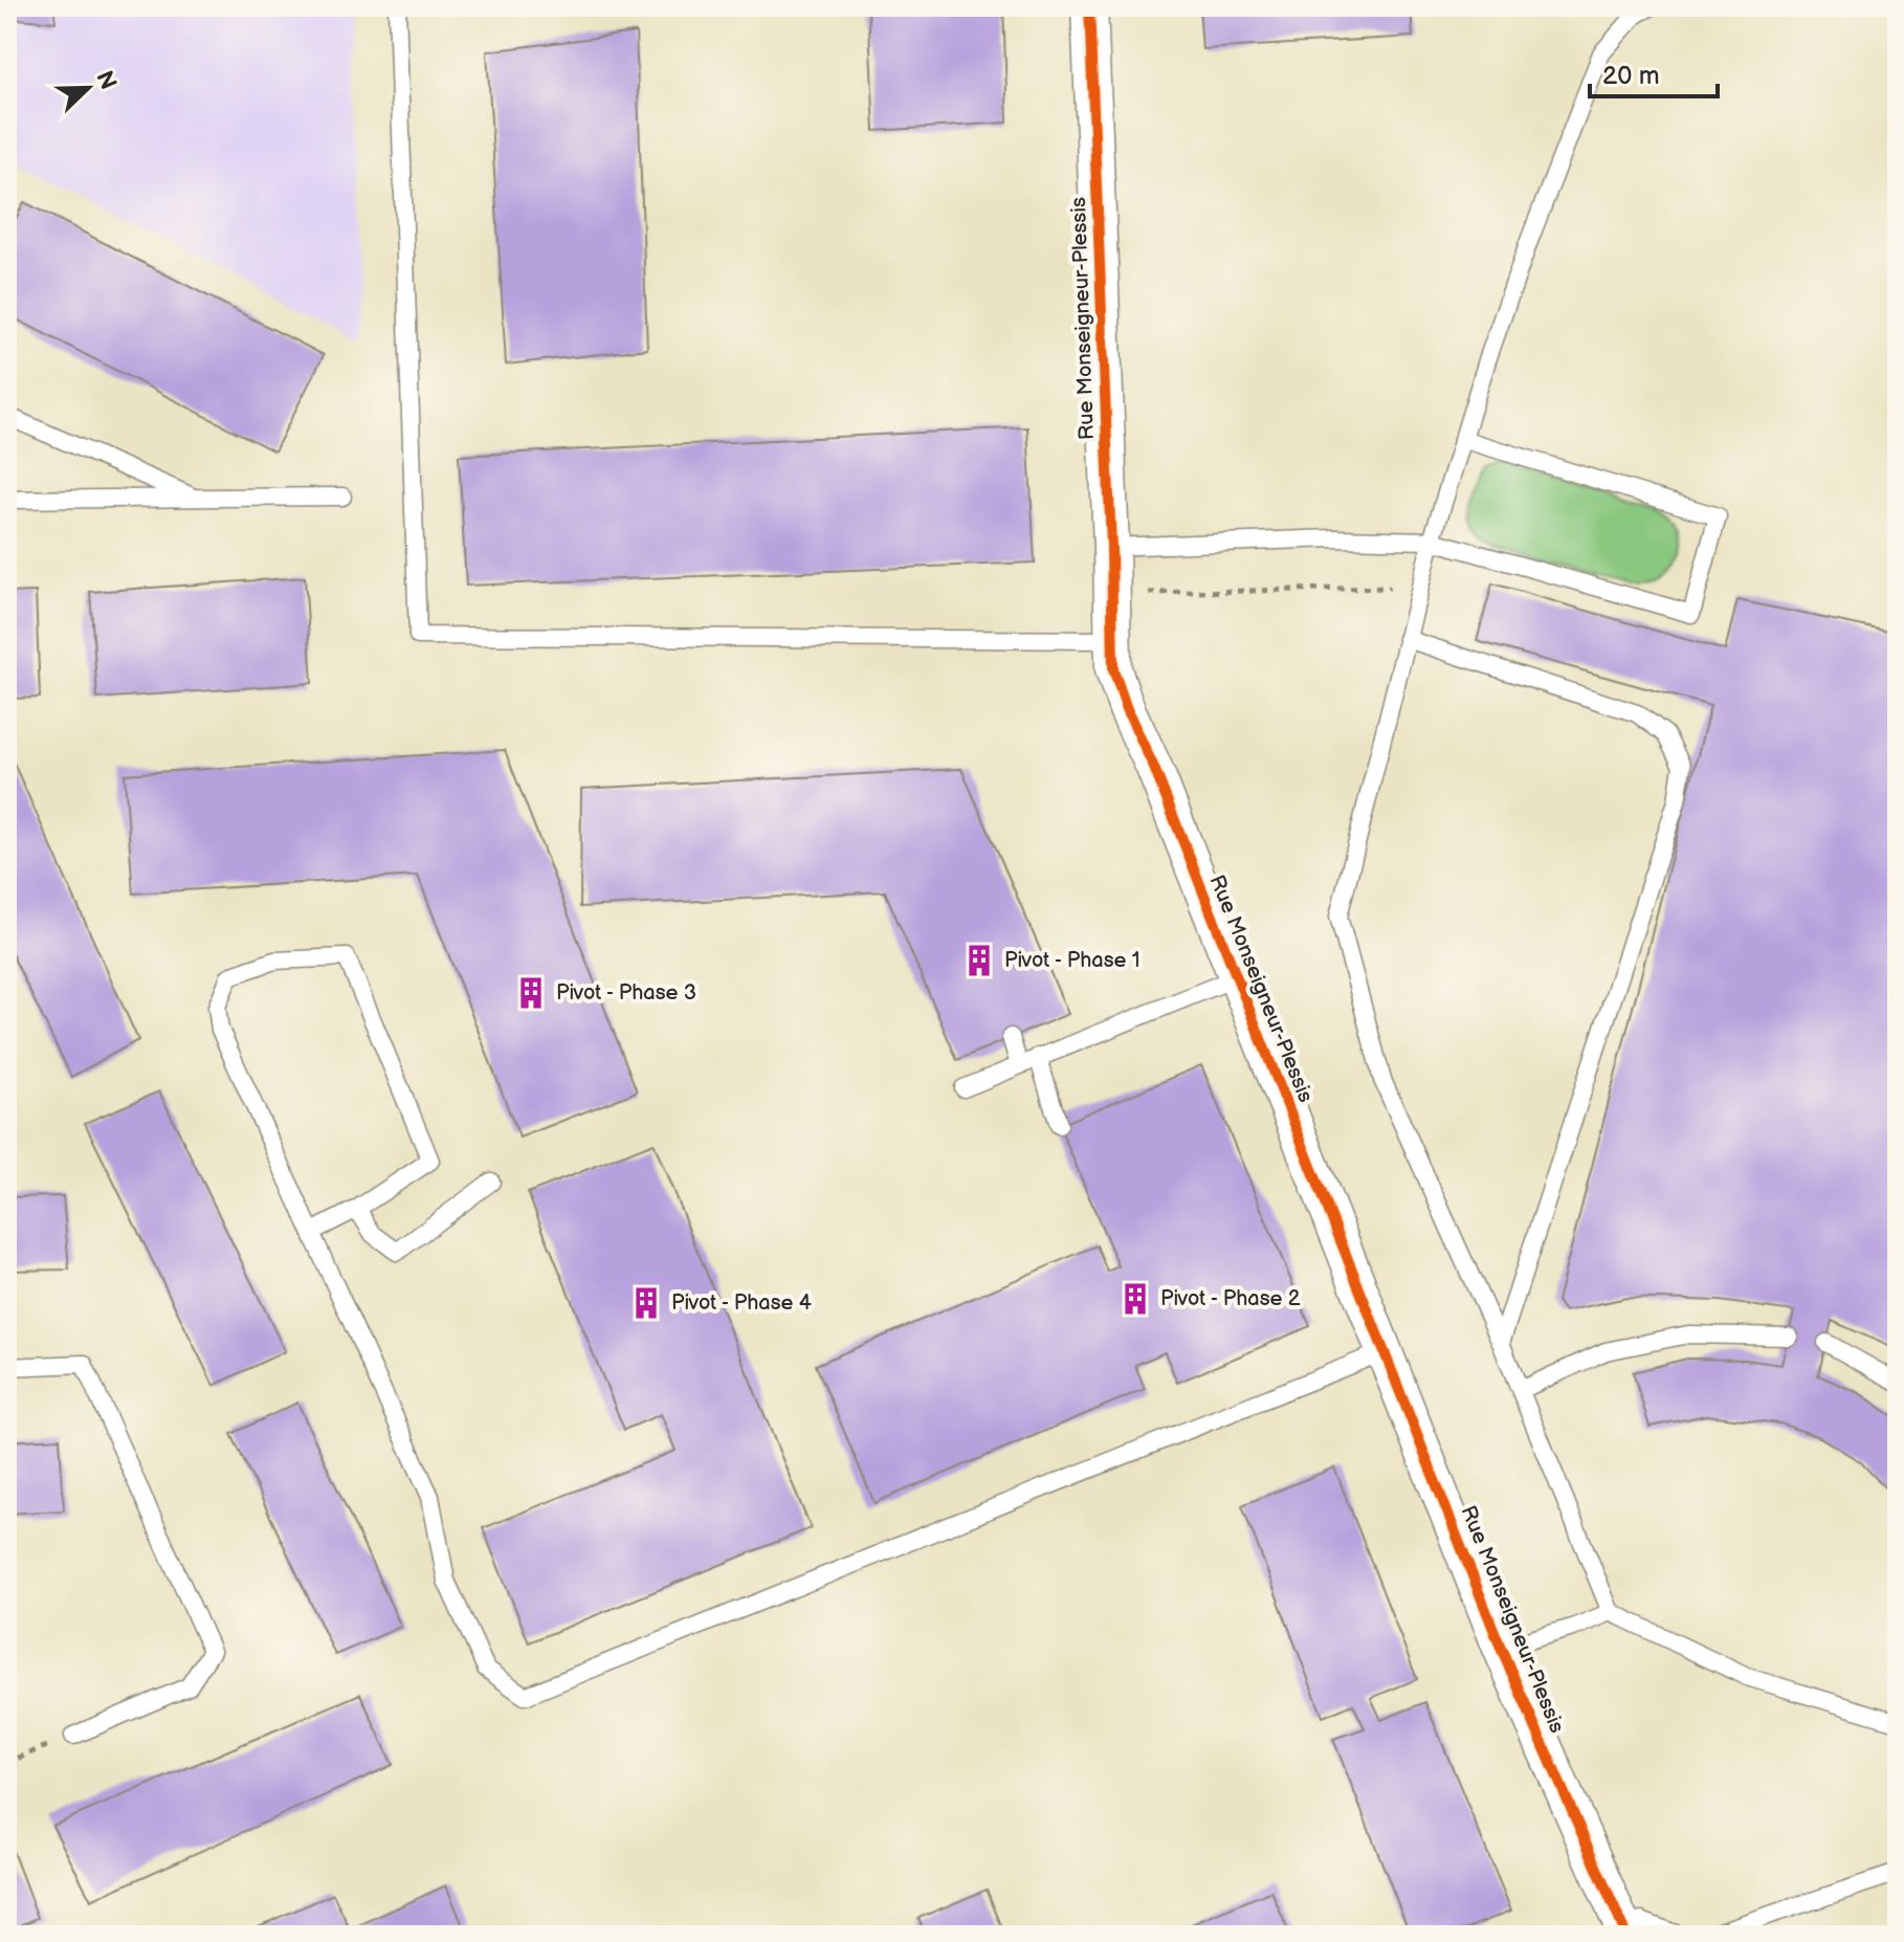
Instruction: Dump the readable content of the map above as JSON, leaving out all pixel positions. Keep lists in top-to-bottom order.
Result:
{
  "streets": {
    "street": ["Rue Monseigneur-Plessis"]
  },
  "places": {
    "building": [
      "Pivot - Phase 1",
      "Pivot - Phase 3",
      "Pivot - Phase 2",
      "Pivot - Phase 4"
    ]
  },
  "scale_bar": "20 m",
  "north": "top right"
}
